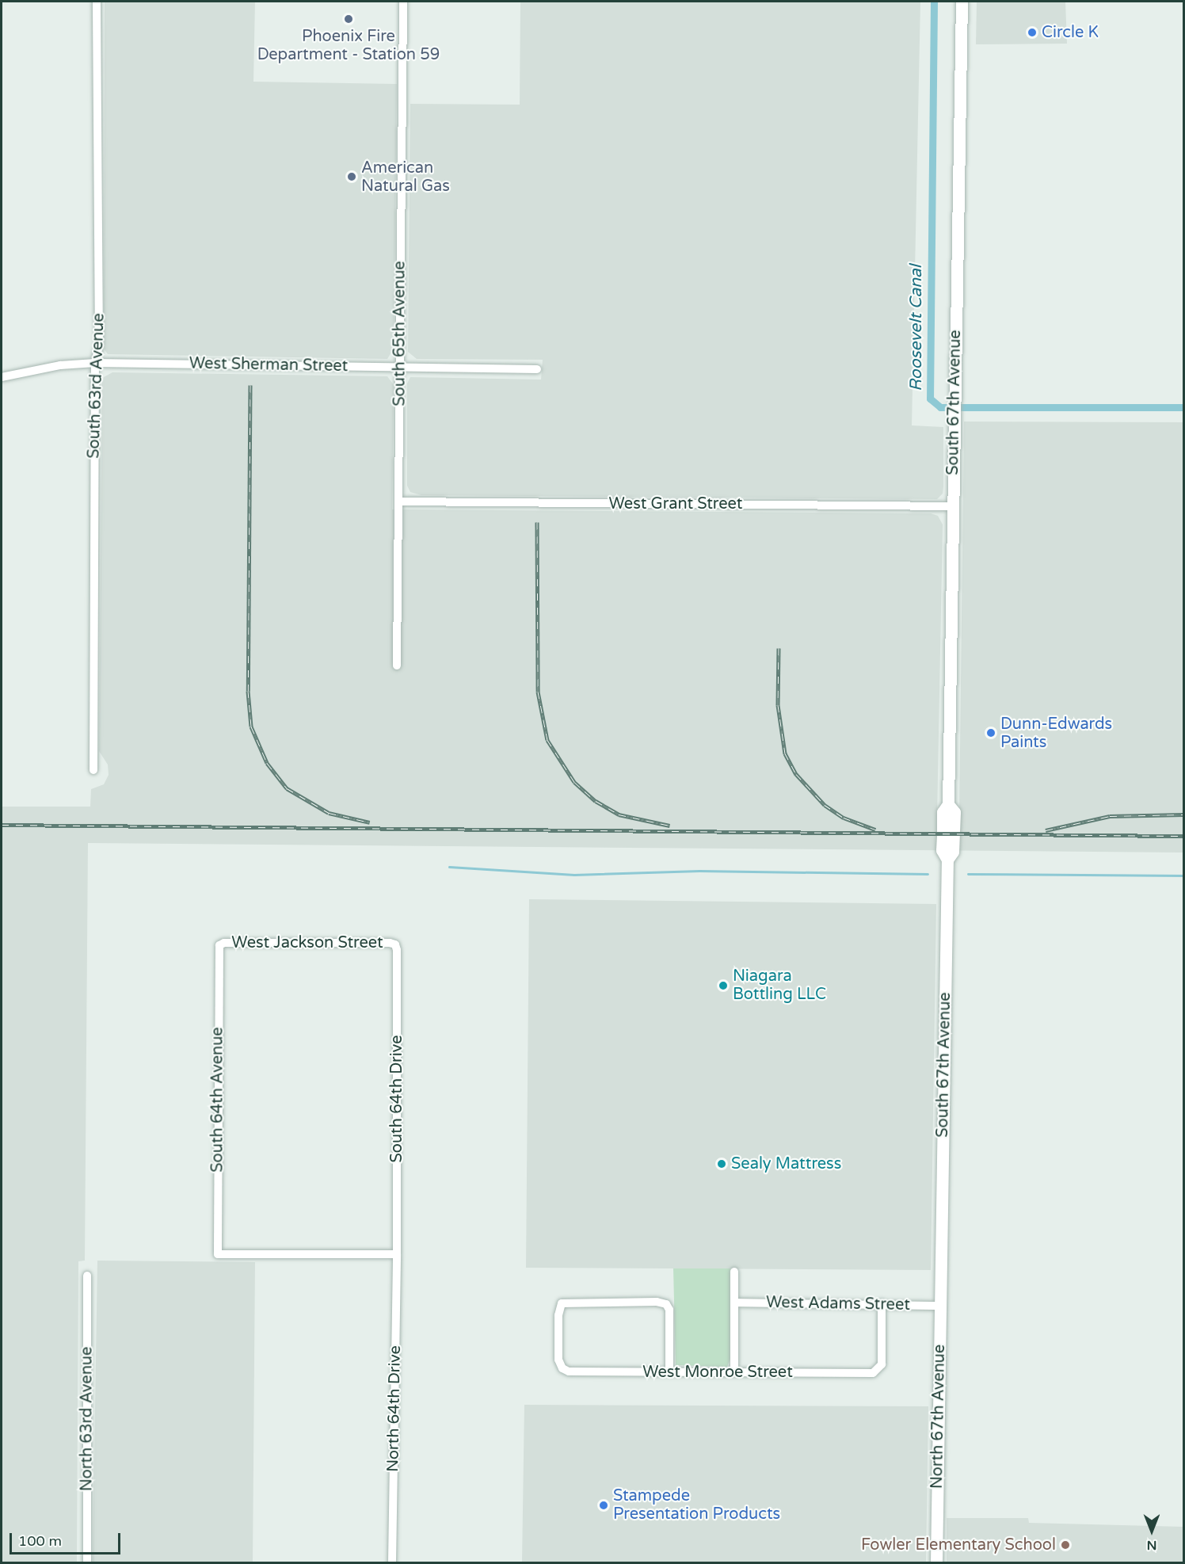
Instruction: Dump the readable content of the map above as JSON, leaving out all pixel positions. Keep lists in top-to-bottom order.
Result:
{
  "streets": {
    "main road": ["South 67th Avenue", "North 67th Avenue"],
    "street": [
      "South 65th Avenue",
      "West Sherman Street",
      "South 63rd Avenue",
      "West Grant Street",
      "West Jackson Street",
      "South 64th Drive",
      "South 64th Avenue",
      "West Adams Street",
      "West Monroe Street",
      "North 64th Drive",
      "North 63rd Avenue"
    ]
  },
  "crossings": [
    ["South 65th Avenue", "West Sherman Street"],
    ["South 65th Avenue", "West Grant Street"],
    ["West Sherman Street", "South 63rd Avenue"],
    ["South 67th Avenue", "West Grant Street"],
    ["South 67th Avenue", "North 67th Avenue"],
    ["West Jackson Street", "South 64th Drive"],
    ["West Jackson Street", "South 64th Avenue"],
    ["South 64th Drive", "South 64th Avenue"],
    ["South 64th Drive", "North 64th Drive"],
    ["South 64th Avenue", "North 64th Drive"],
    ["West Adams Street", "West Monroe Street"],
    ["West Adams Street", "North 67th Avenue"]
  ],
  "water": ["Roosevelt Canal"],
  "places": [
    "Phoenix Fire Department - Station 59",
    "Circle K",
    "American Natural Gas",
    "Dunn-Edwards Paints",
    "Niagara Bottling LLC",
    "Sealy Mattress",
    "Stampede Presentation Products",
    "Fowler Elementary School"
  ],
  "scale_bar": "100 m",
  "north": "bottom"
}
